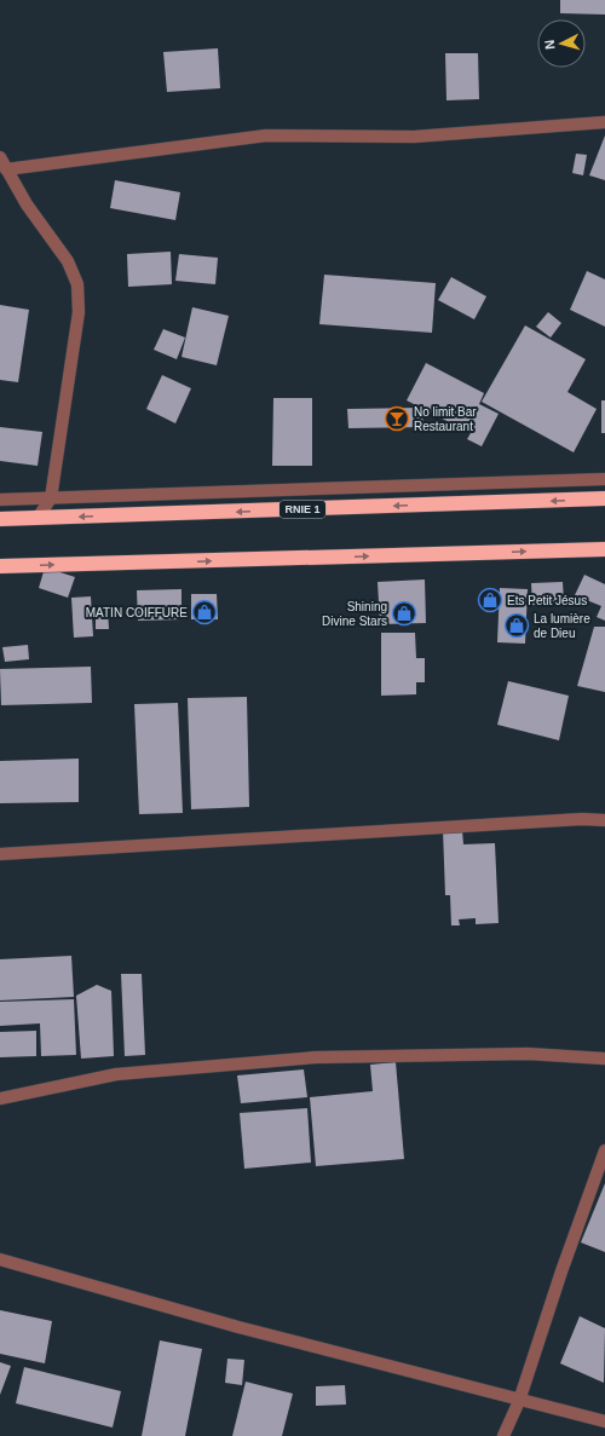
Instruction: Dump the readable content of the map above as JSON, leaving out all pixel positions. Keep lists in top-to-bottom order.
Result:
{
  "streets": {
    "highway": ["RNIE 1"]
  },
  "places": {
    "bar": ["No limit Bar Restaurant"],
    "shop": [
      "Ets Petit Jésus",
      "MATIN COIFFURE",
      "Shining Divine Stars",
      "La lumière de Dieu"
    ]
  },
  "north": "left"
}
